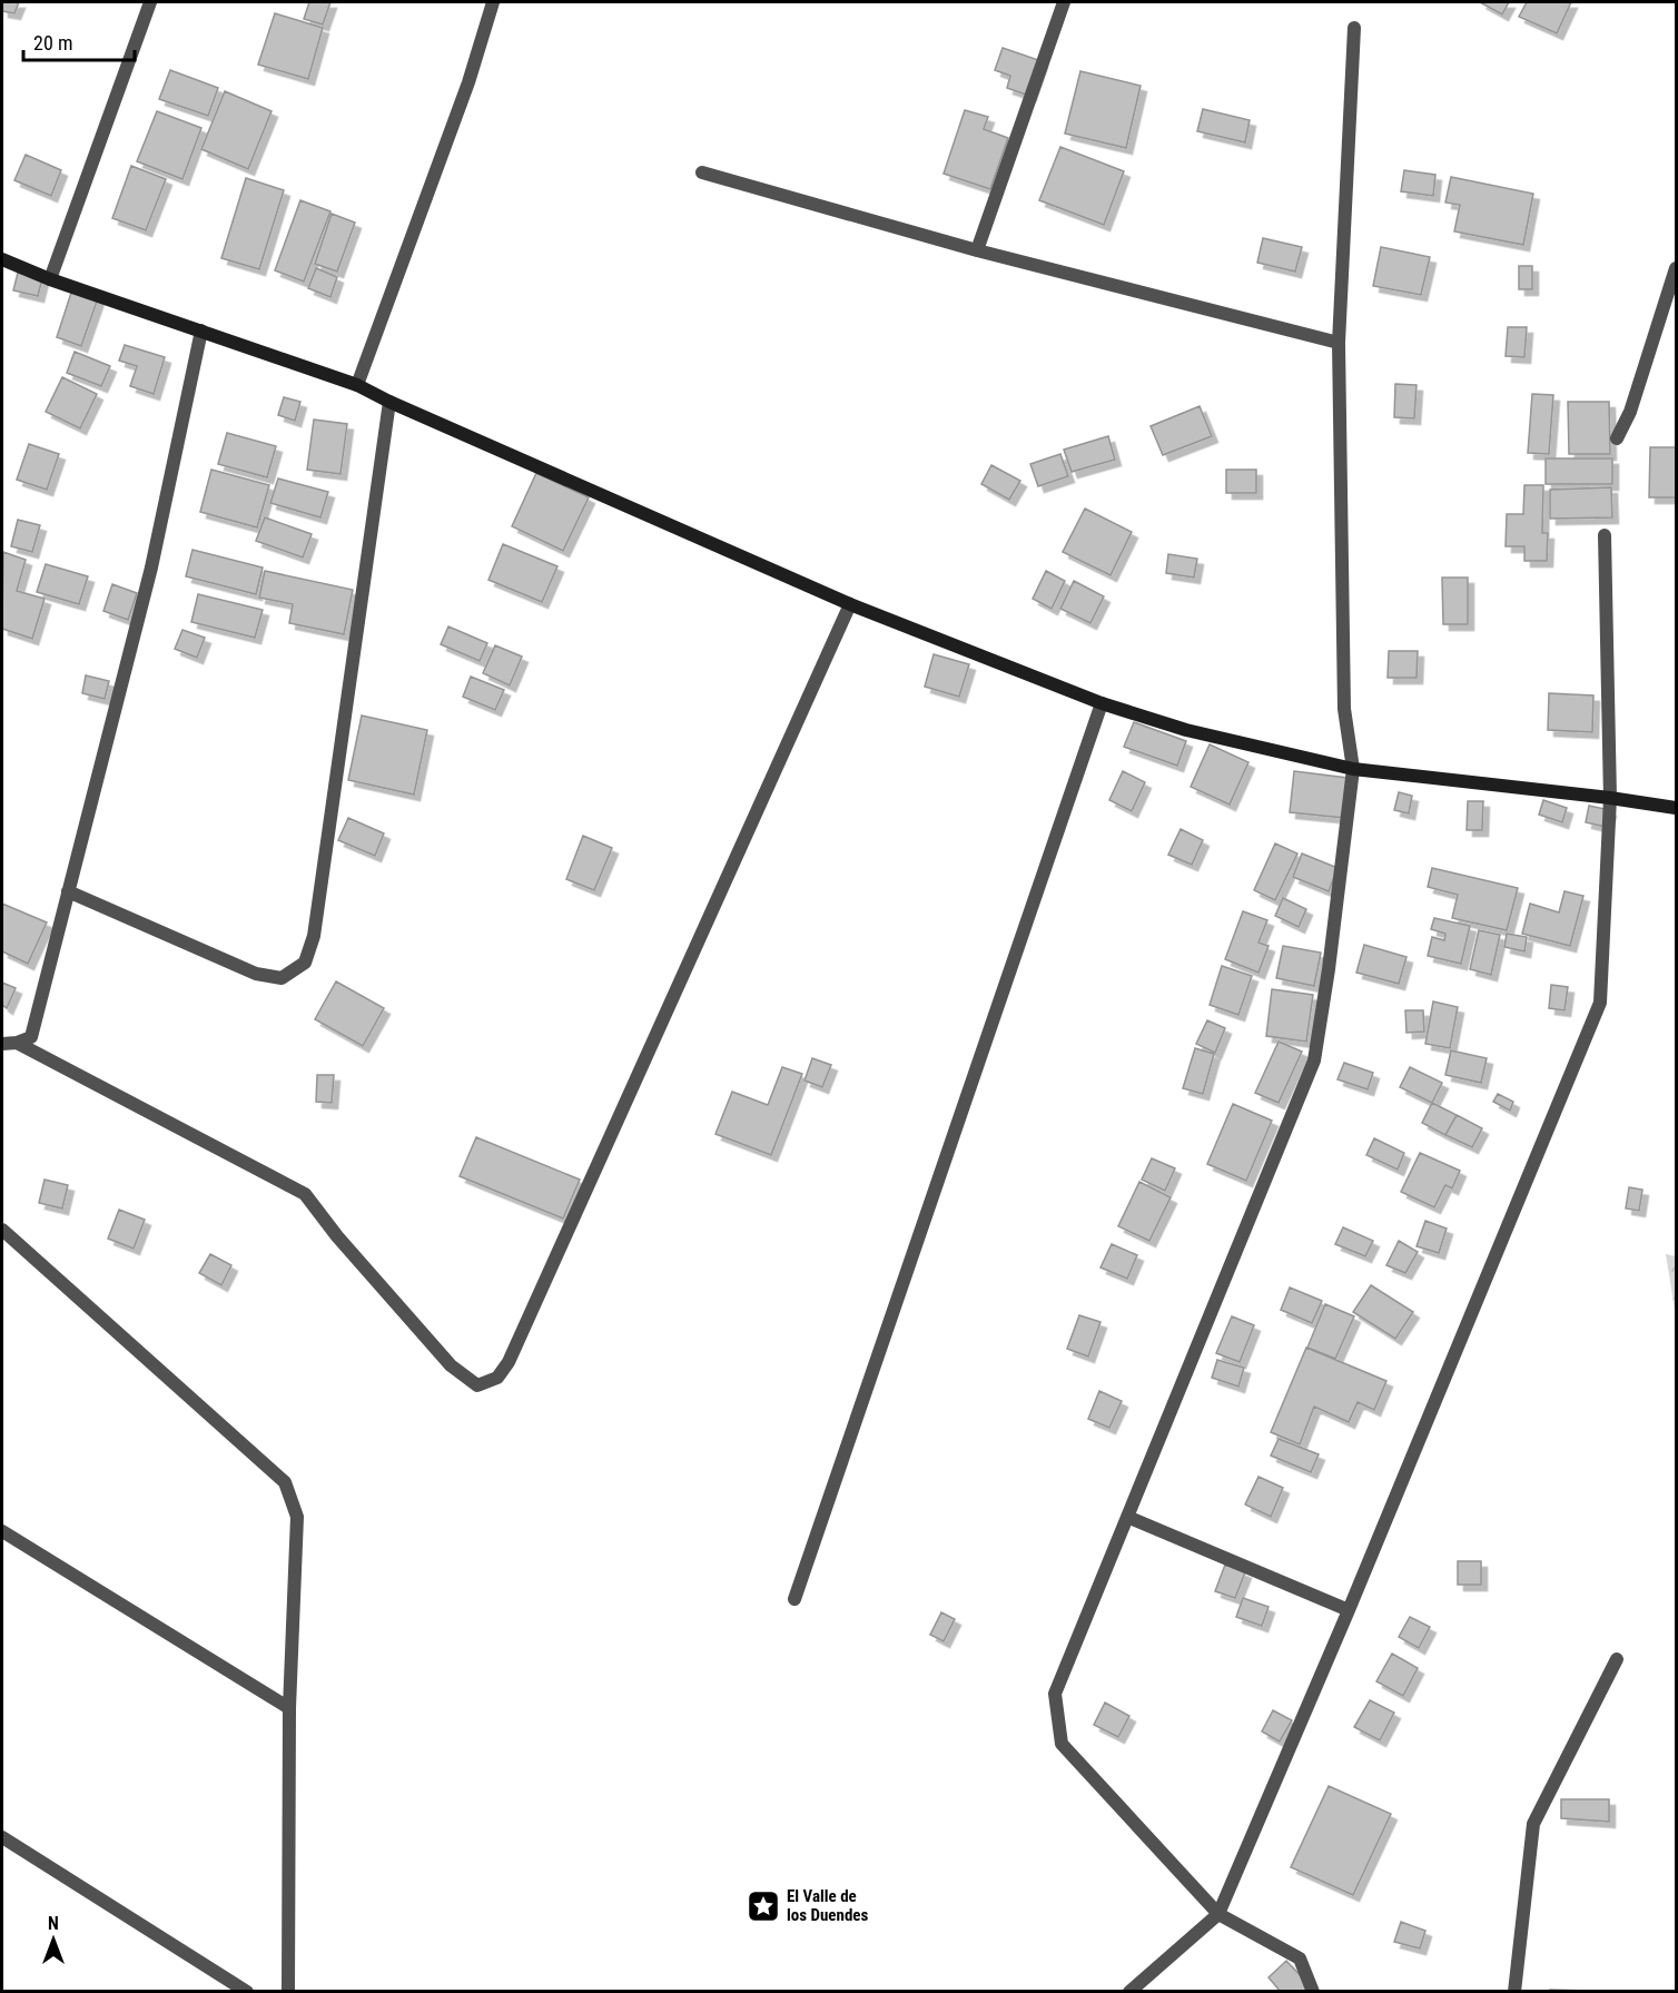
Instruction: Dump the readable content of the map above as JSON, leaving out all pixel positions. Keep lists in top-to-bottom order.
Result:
{
  "places": {
    "place": ["El Valle de los Duendes"]
  },
  "scale_bar": "20 m",
  "north": "top"
}
